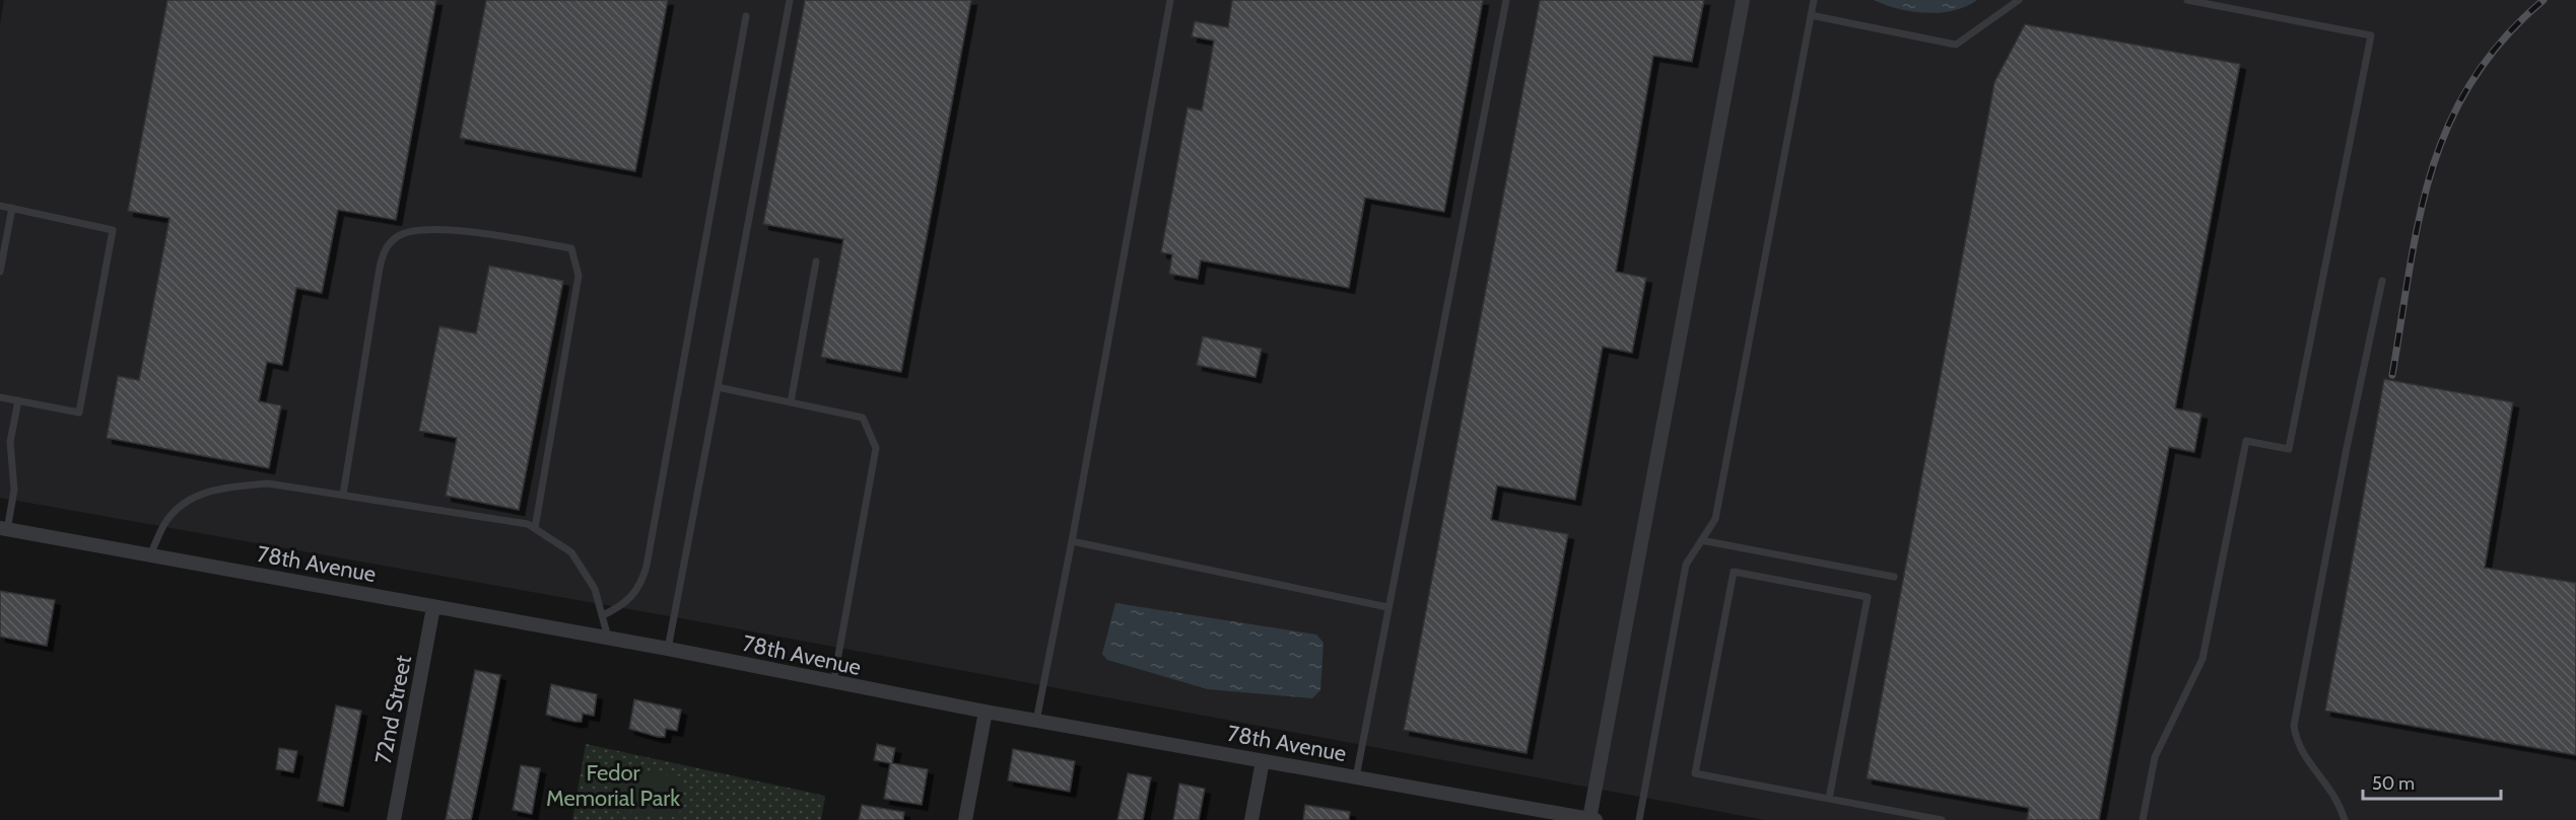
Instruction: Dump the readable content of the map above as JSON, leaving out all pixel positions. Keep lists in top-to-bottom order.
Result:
{
  "streets": {
    "street": ["78th Avenue", "72nd Street"]
  },
  "crossings": [
    ["78th Avenue", "72nd Street"]
  ],
  "parks": ["Fedor Memorial Park"],
  "scale_bar": "50 m"
}
